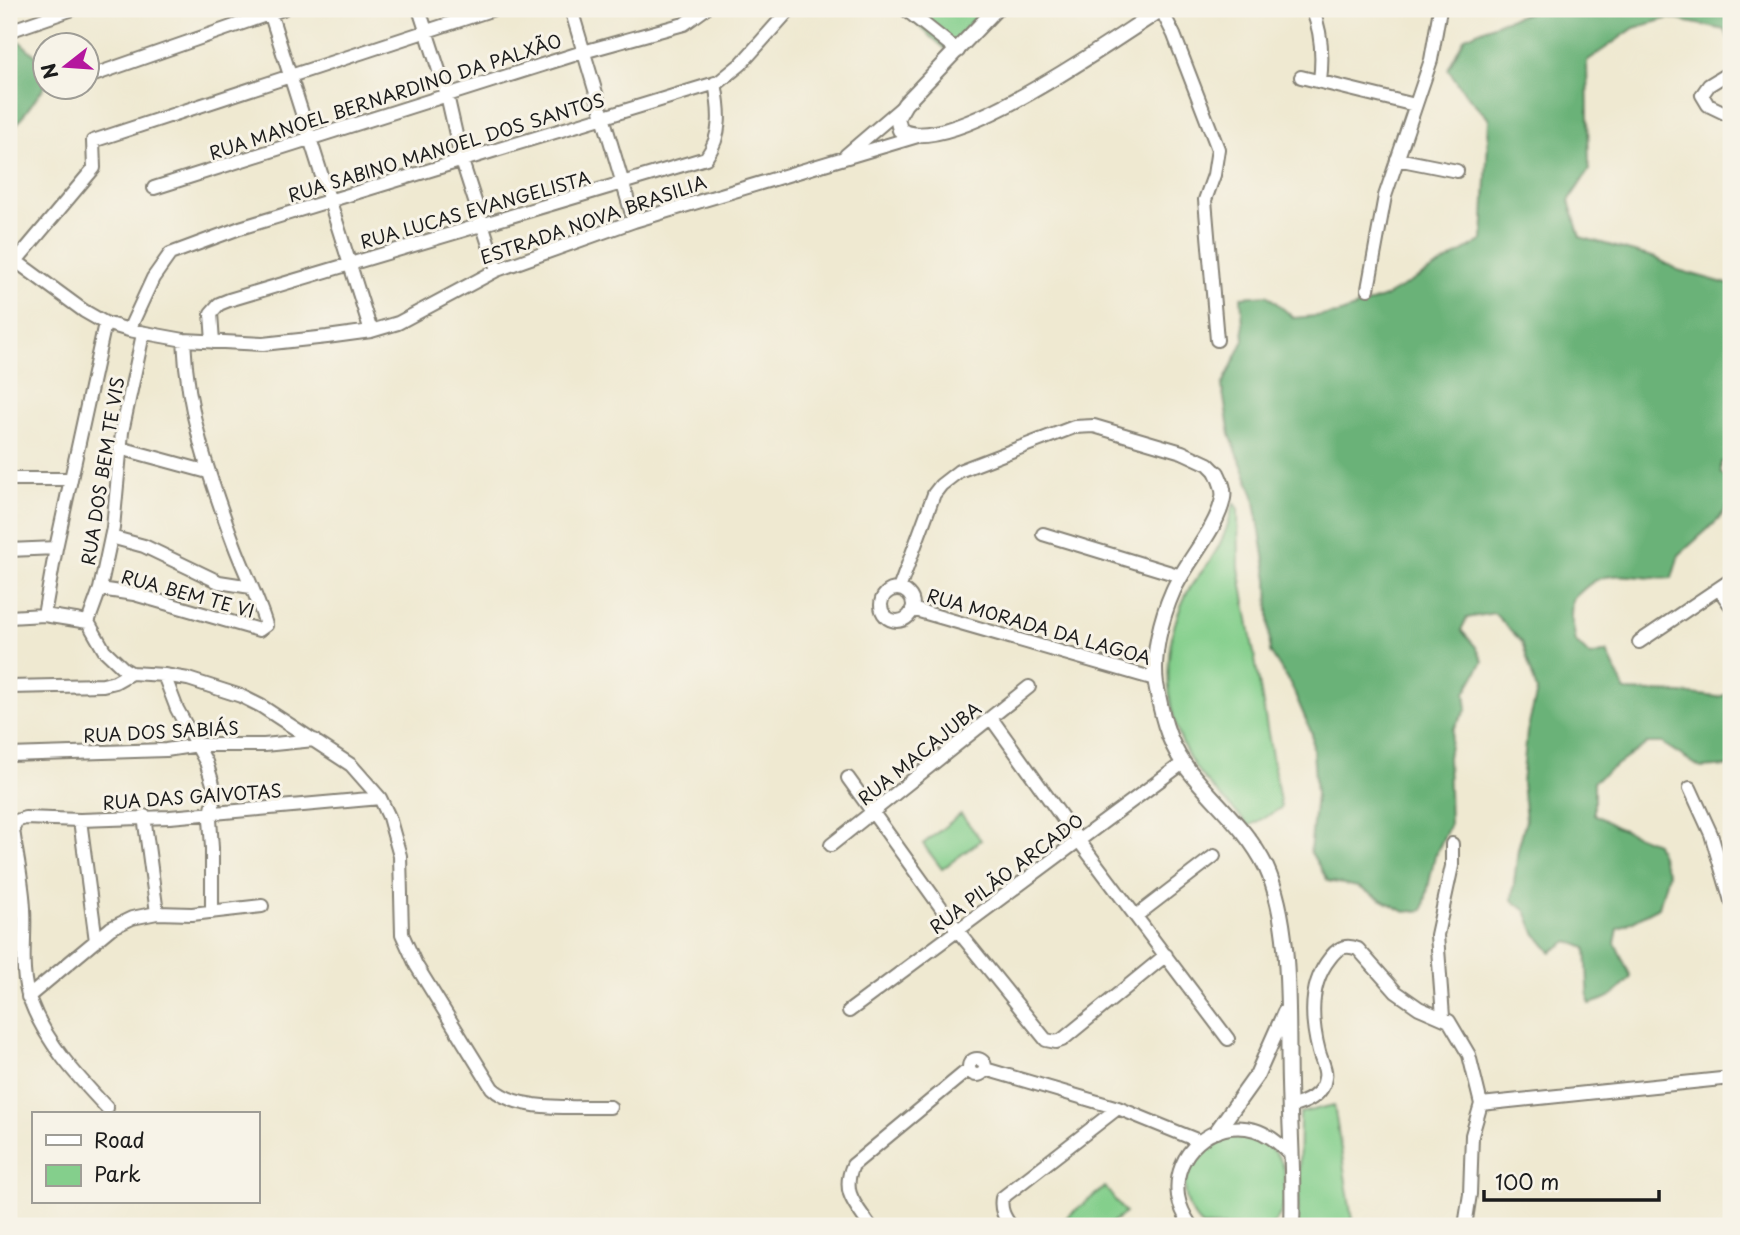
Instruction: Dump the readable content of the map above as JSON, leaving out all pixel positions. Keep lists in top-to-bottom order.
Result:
{
  "streets": {
    "street": [
      "RUA MANOEL BERNARDINO DA PALXÃO",
      "RUA SABINO MANOEL DOS SANTOS",
      "RUA LUCAS EVANGELISTA",
      "ESTRADA NOVA BRASILIA",
      "RUA DOS BEM TE VIS",
      "RUA BEM TE VI",
      "RUA MORADA DA LAGOA",
      "RUA DOS SABIÁS",
      "RUA MACAJUBA",
      "RUA DAS GAIVOTAS",
      "RUA PILÃO ARCADO"
    ]
  },
  "crossings": [
    ["RUA SABINO MANOEL DOS SANTOS", "RUA LUCAS EVANGELISTA"],
    ["RUA SABINO MANOEL DOS SANTOS", "ESTRADA NOVA BRASILIA"],
    ["RUA LUCAS EVANGELISTA", "ESTRADA NOVA BRASILIA"],
    ["ESTRADA NOVA BRASILIA", "RUA DOS BEM TE VIS"],
    ["ESTRADA NOVA BRASILIA", "RUA BEM TE VI"],
    ["RUA DOS BEM TE VIS", "RUA BEM TE VI"],
    ["RUA MORADA DA LAGOA", "RUA PILÃO ARCADO"]
  ],
  "legend": ["Road", "Park"],
  "scale_bar": "100 m",
  "north": "left"
}
